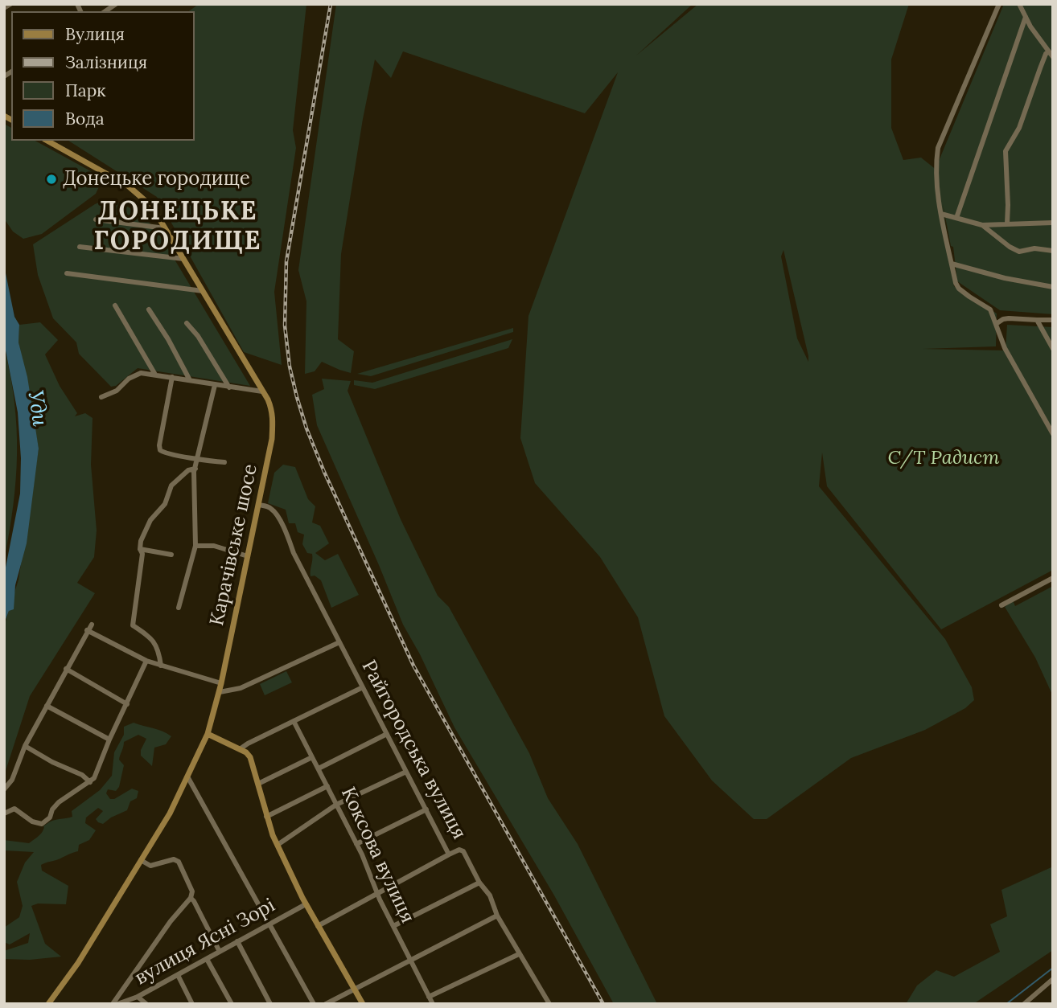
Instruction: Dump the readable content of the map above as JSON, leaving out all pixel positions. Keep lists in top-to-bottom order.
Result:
{
  "streets": {
    "main road": ["Карачівське шосе"],
    "street": ["Райгородська вулиця", "Коксова вулиця", "вулиця Ясні Зорі"]
  },
  "crossings": [
    ["Карачівське шосе", "Райгородська вулиця"]
  ],
  "districts": ["ДОНЕЦЬКЕ ГОРОДИЩЕ"],
  "water": ["Уди"],
  "parks": ["С/Т Радист"],
  "places": ["Донецьке городище"],
  "legend": [
    "Вулиця",
    "Залізниця",
    "Парк",
    "Вода"
  ]
}
